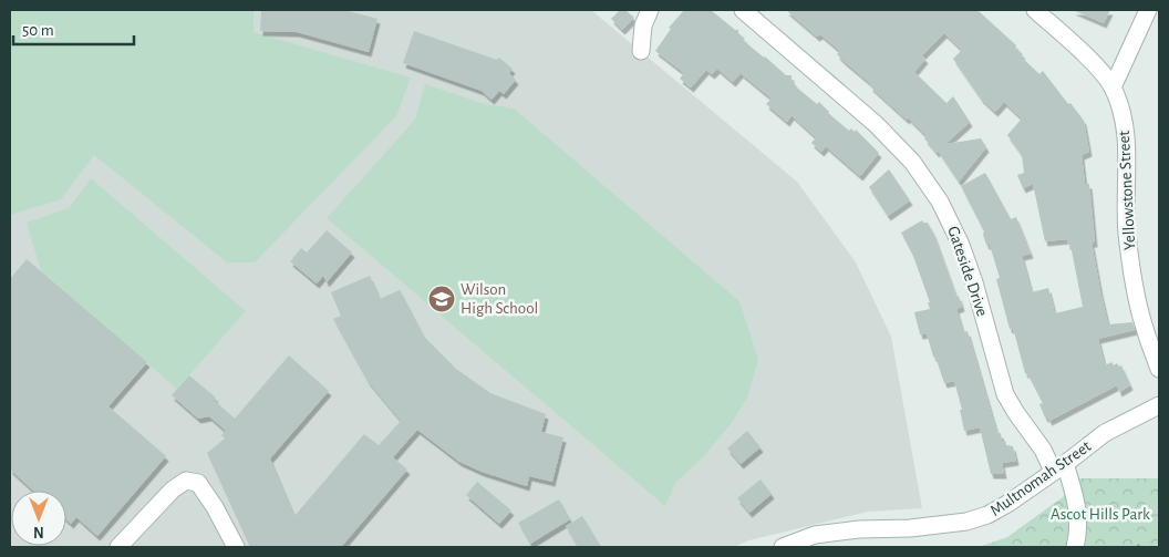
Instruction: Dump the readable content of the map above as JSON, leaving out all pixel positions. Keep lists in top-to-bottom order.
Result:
{
  "streets": {
    "street": ["Yellowstone Street", "Gateside Drive", "Multnomah Street"]
  },
  "crossings": [
    ["Gateside Drive", "Multnomah Street"]
  ],
  "parks": ["Ascot Hills Park"],
  "places": {
    "school or university": ["Wilson High School"]
  },
  "scale_bar": "50 m",
  "north": "bottom"
}
